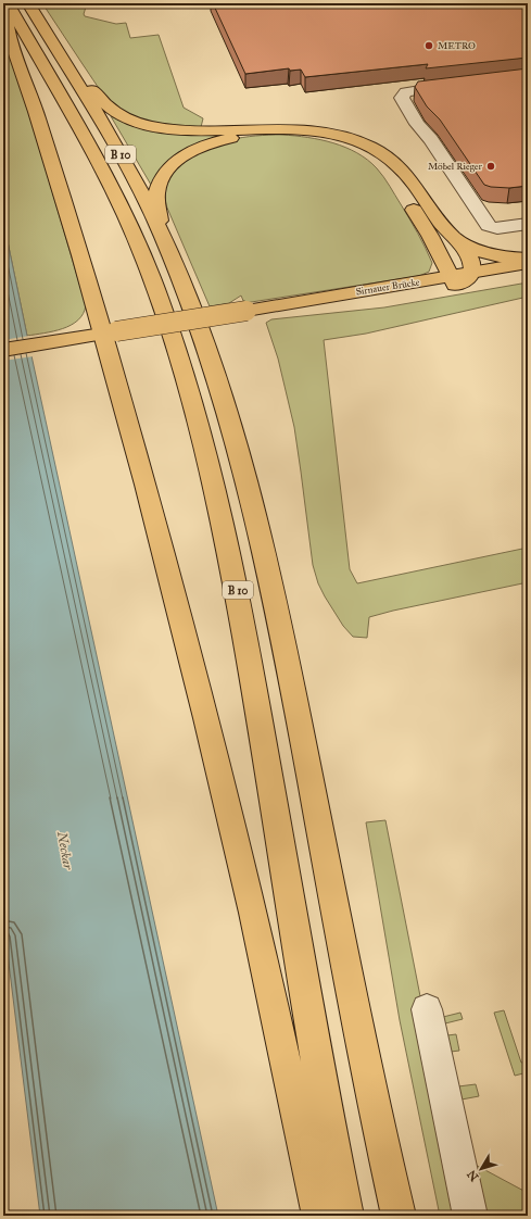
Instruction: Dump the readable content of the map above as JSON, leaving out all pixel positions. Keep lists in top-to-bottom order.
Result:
{
  "streets": {
    "main road": ["B 10", "Sirnauer Brücke"]
  },
  "water": ["Neckar"],
  "places": ["METRO", "Möbel Rieger"],
  "north": "bottom left"
}
